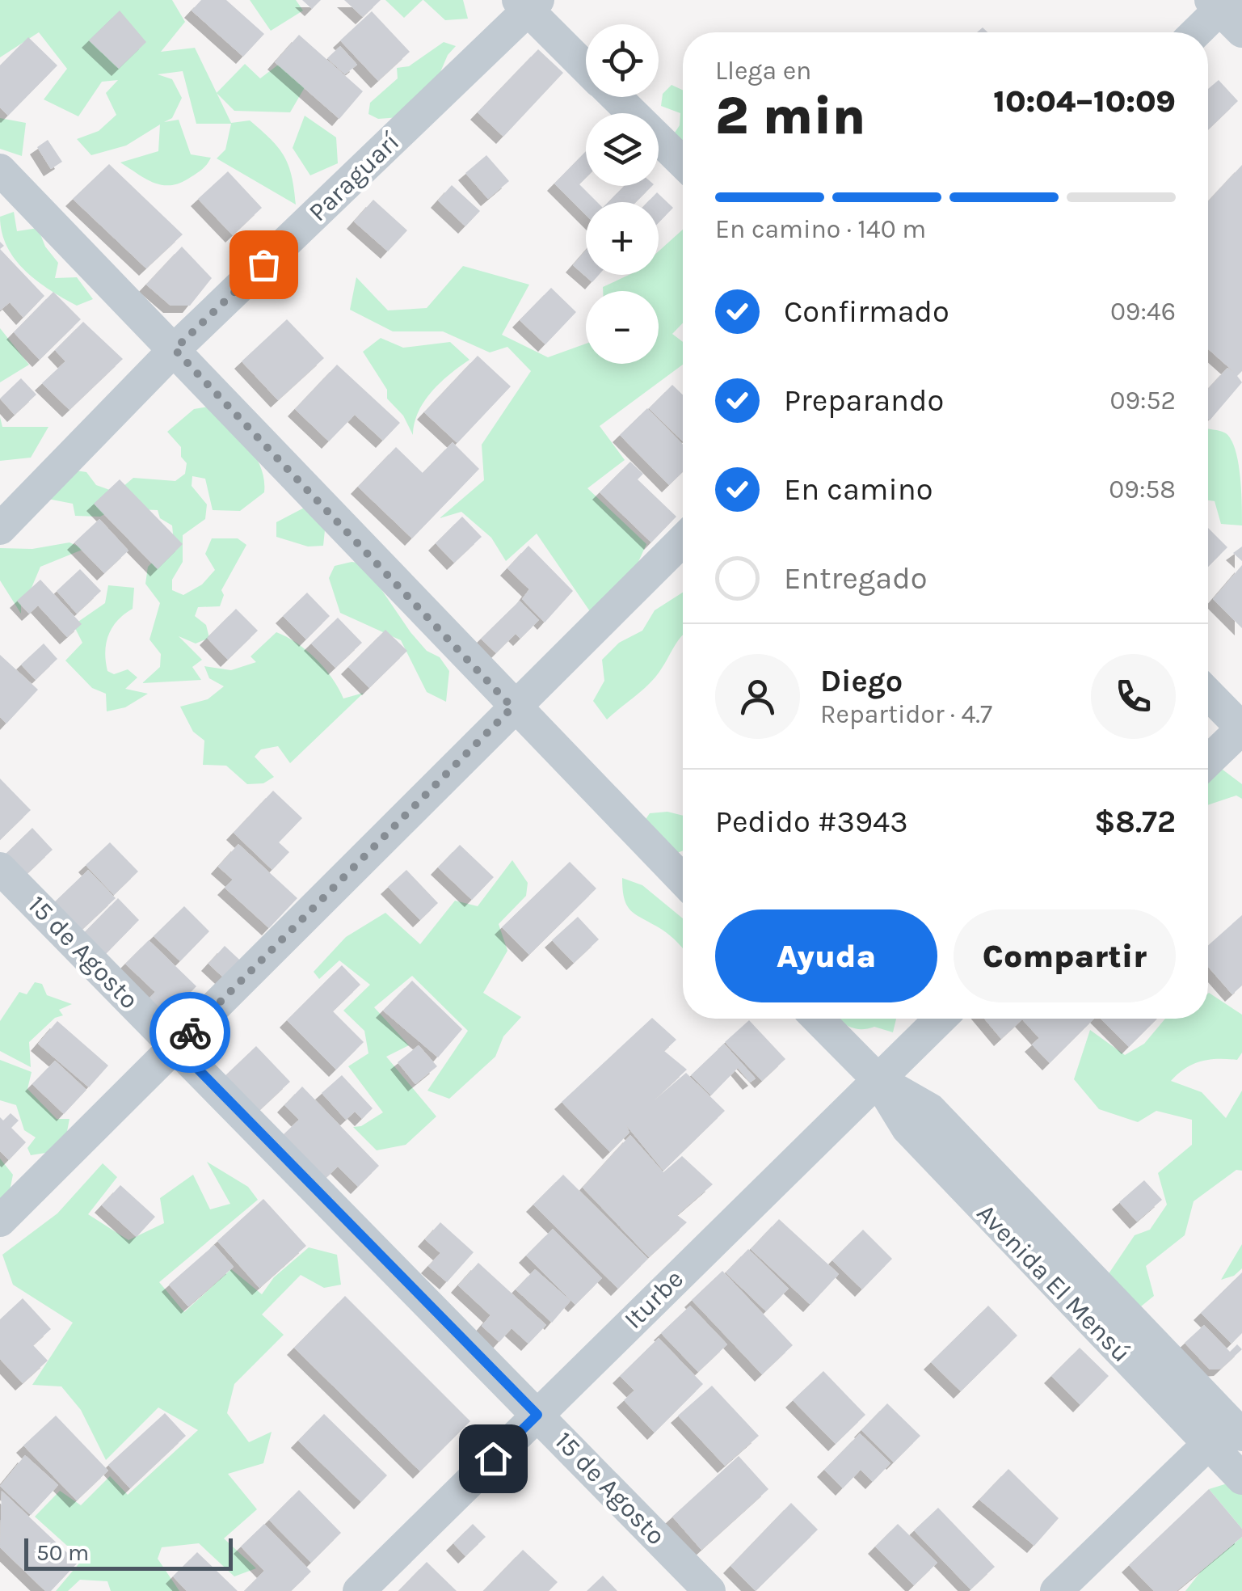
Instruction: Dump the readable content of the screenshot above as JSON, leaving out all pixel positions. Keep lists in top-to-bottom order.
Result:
{
  "streets": {
    "street": [
      "Paraguarí",
      "15 de Agosto",
      "Avenida El Mensú",
      "Iturbe"
    ]
  },
  "crossings": [
    ["15 de Agosto", "Iturbe"],
    ["Avenida El Mensú", "Iturbe"]
  ],
  "scale_bar": "50 m",
  "page": {
    "map_buttons": ["+", "−"],
    "heading": ["2 min", "Llega en", "10:04–10:09"],
    "panel": [
      "Diego",
      "Repartidor · 4.7",
      "Pedido #3943",
      "$8.72"
    ],
    "bar": "En camino · 140 m",
    "list": [
      ["Confirmado", "09:46"],
      ["Preparando", "09:52"],
      ["En camino", "09:58"],
      "Entregado"
    ],
    "buttons": ["Ayuda", "Compartir"],
    "scale": "50 m"
  }
}
